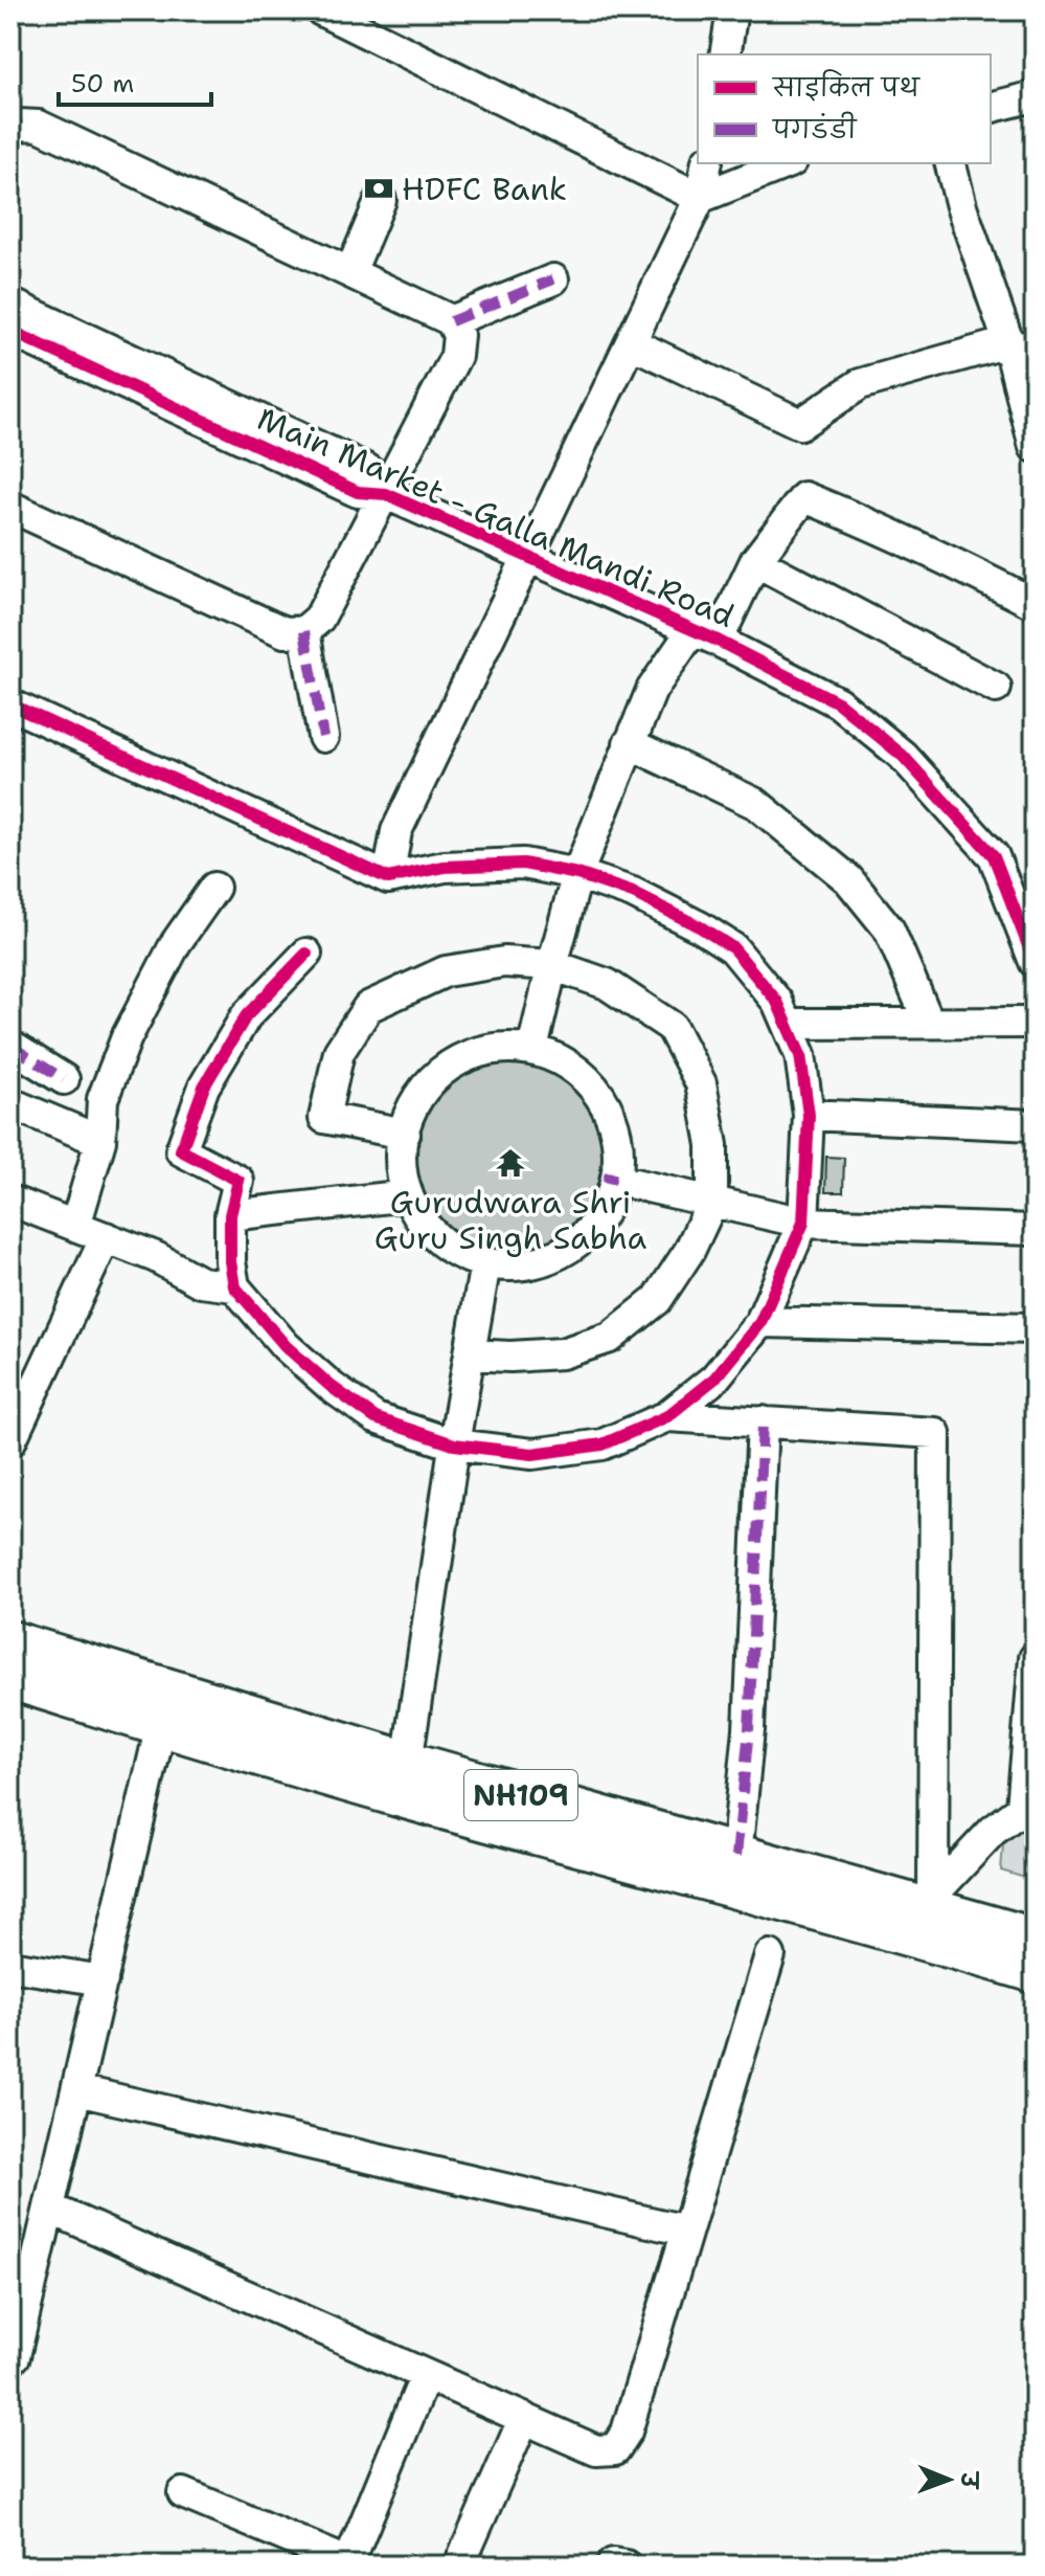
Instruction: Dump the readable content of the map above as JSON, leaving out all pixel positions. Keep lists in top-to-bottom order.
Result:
{
  "streets": {
    "highway": ["NH109"],
    "street": ["Main Market - Galla Mandi Road"]
  },
  "places": {
    "bank": ["HDFC Bank"],
    "temple": ["Gurudwara Shri Guru Singh Sabha"]
  },
  "legend": ["साइकिल पथ", "पगडंडी"],
  "scale_bar": "50 m",
  "north": "right"
}
